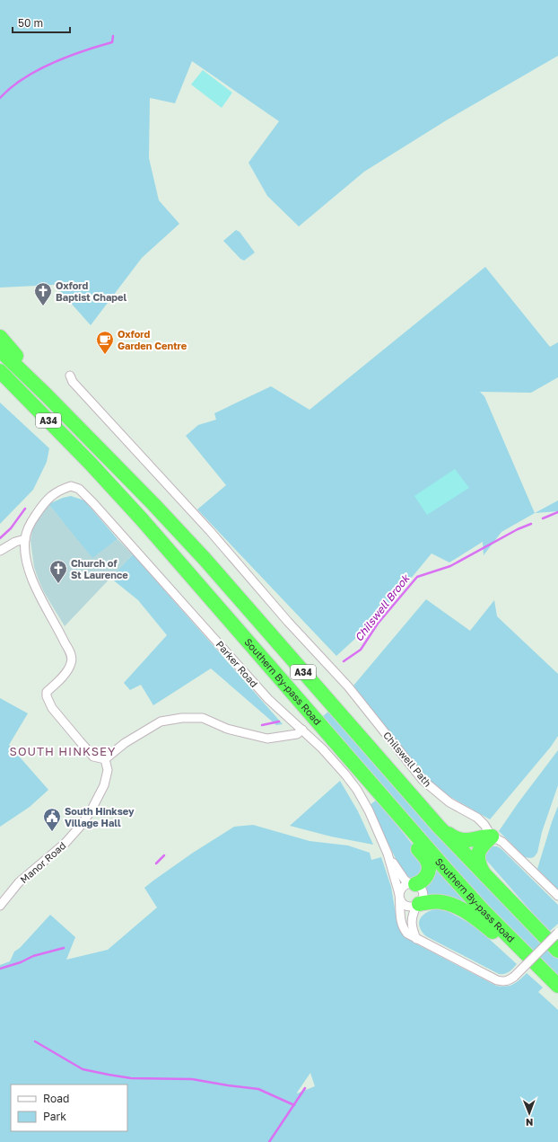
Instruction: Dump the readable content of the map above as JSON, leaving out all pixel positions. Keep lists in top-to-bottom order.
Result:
{
  "streets": {
    "highway": ["A34", "Southern By-pass Road"],
    "street": ["Parker Road", "Chilswell Path", "Manor Road"]
  },
  "districts": ["SOUTH HINKSEY"],
  "water": ["Chilswell Brook"],
  "places": {
    "church": ["Oxford Baptist Chapel", "Church of St Laurence"],
    "cafe": ["Oxford Garden Centre"],
    "public building": ["South Hinksey Village Hall"]
  },
  "legend": ["Road", "Park"],
  "scale_bar": "50 m",
  "north": "bottom"
}
